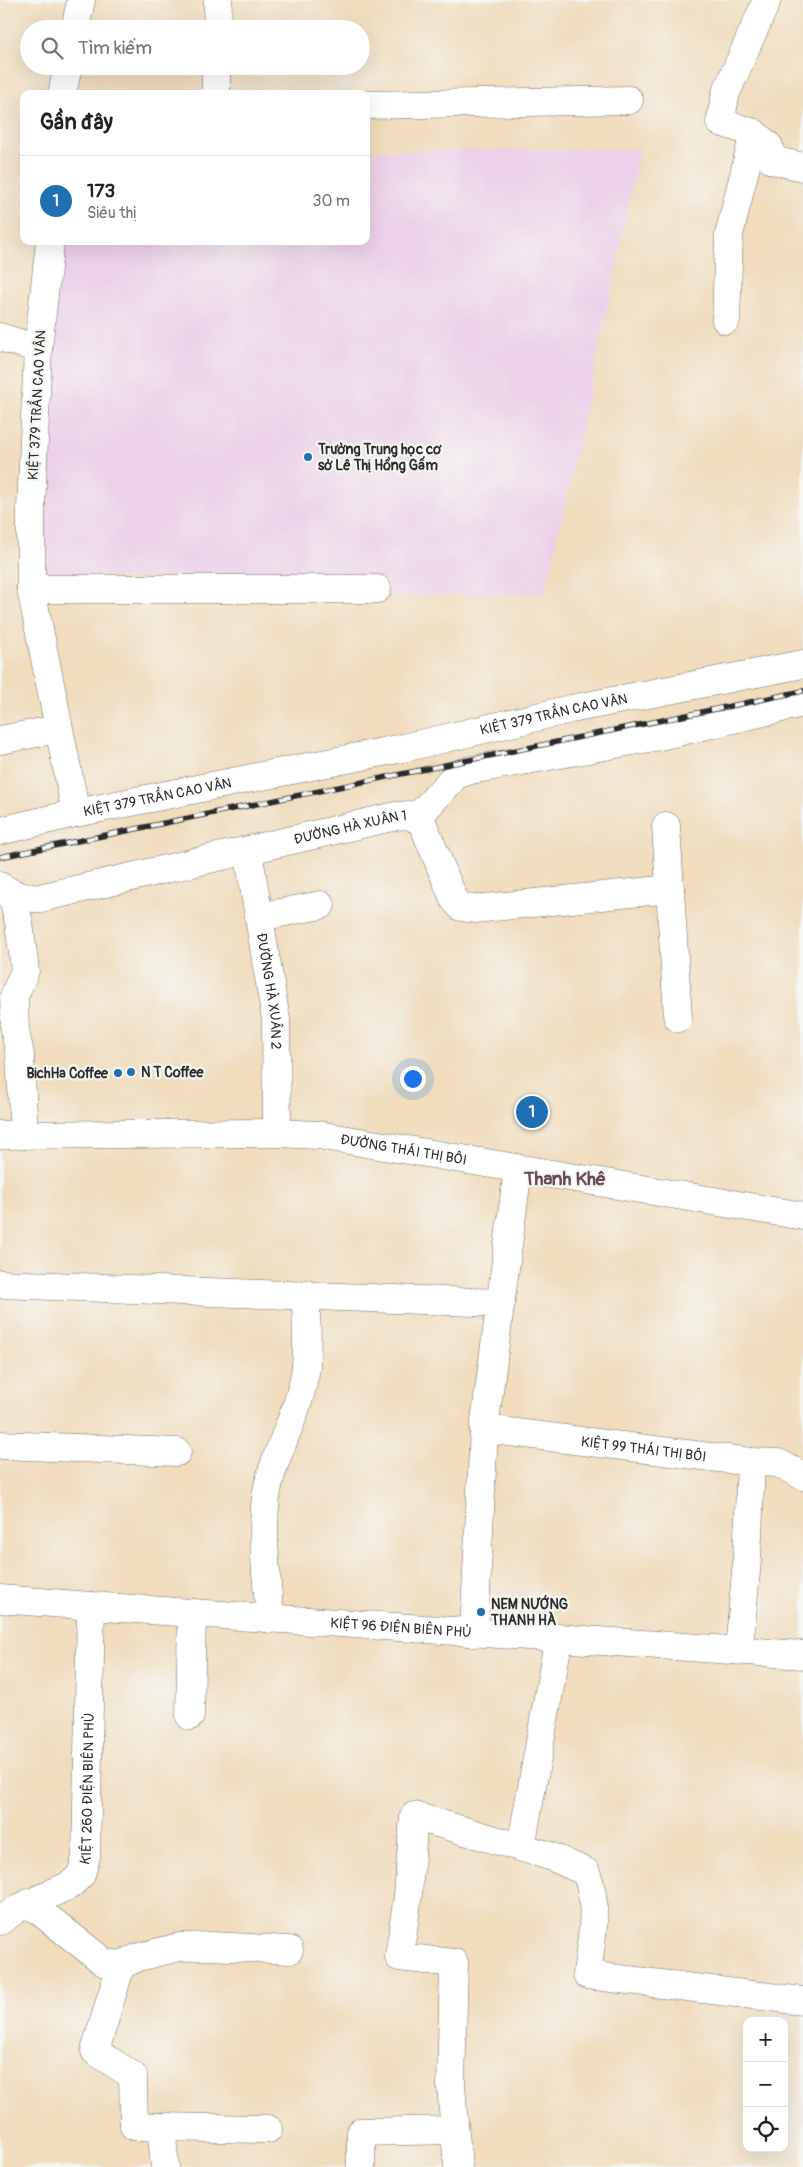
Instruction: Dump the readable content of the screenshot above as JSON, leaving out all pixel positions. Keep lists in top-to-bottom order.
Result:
{
  "streets": {
    "street": [
      "KIỆT 379 TRẦN CAO VÂN",
      "ĐƯỜNG HÀ XUÂN 1",
      "ĐƯỜNG HÀ XUÂN 2",
      "ĐƯỜNG THÁI THỊ BÔI",
      "KIỆT 99 THÁI THỊ BÔI",
      "KIỆT 96 ĐIỆN BIÊN PHỦ",
      "KIỆT 260 ĐIỆN BIÊN PHỦ"
    ]
  },
  "crossings": [
    ["ĐƯỜNG HÀ XUÂN 1", "ĐƯỜNG HÀ XUÂN 2"],
    ["ĐƯỜNG HÀ XUÂN 2", "ĐƯỜNG THÁI THỊ BÔI"],
    ["KIỆT 96 ĐIỆN BIÊN PHỦ", "KIỆT 260 ĐIỆN BIÊN PHỦ"]
  ],
  "districts": ["Thanh Khê"],
  "places": [
    "Trường Trung học cơ sở Lê Thị Hồng Gấm",
    "N T Coffee",
    "BichHa Coffee",
    "NEM NƯỚNG THANH HÀ"
  ],
  "page": {
    "search": "Tìm kiếm",
    "heading": "Gần đây",
    "list": [
      {
        "mark": "1",
        "name": "173",
        "note": "Siêu thị",
        "value": "30 m"
      }
    ],
    "pins": "1",
    "map_buttons": ["+", "−"]
  }
}
